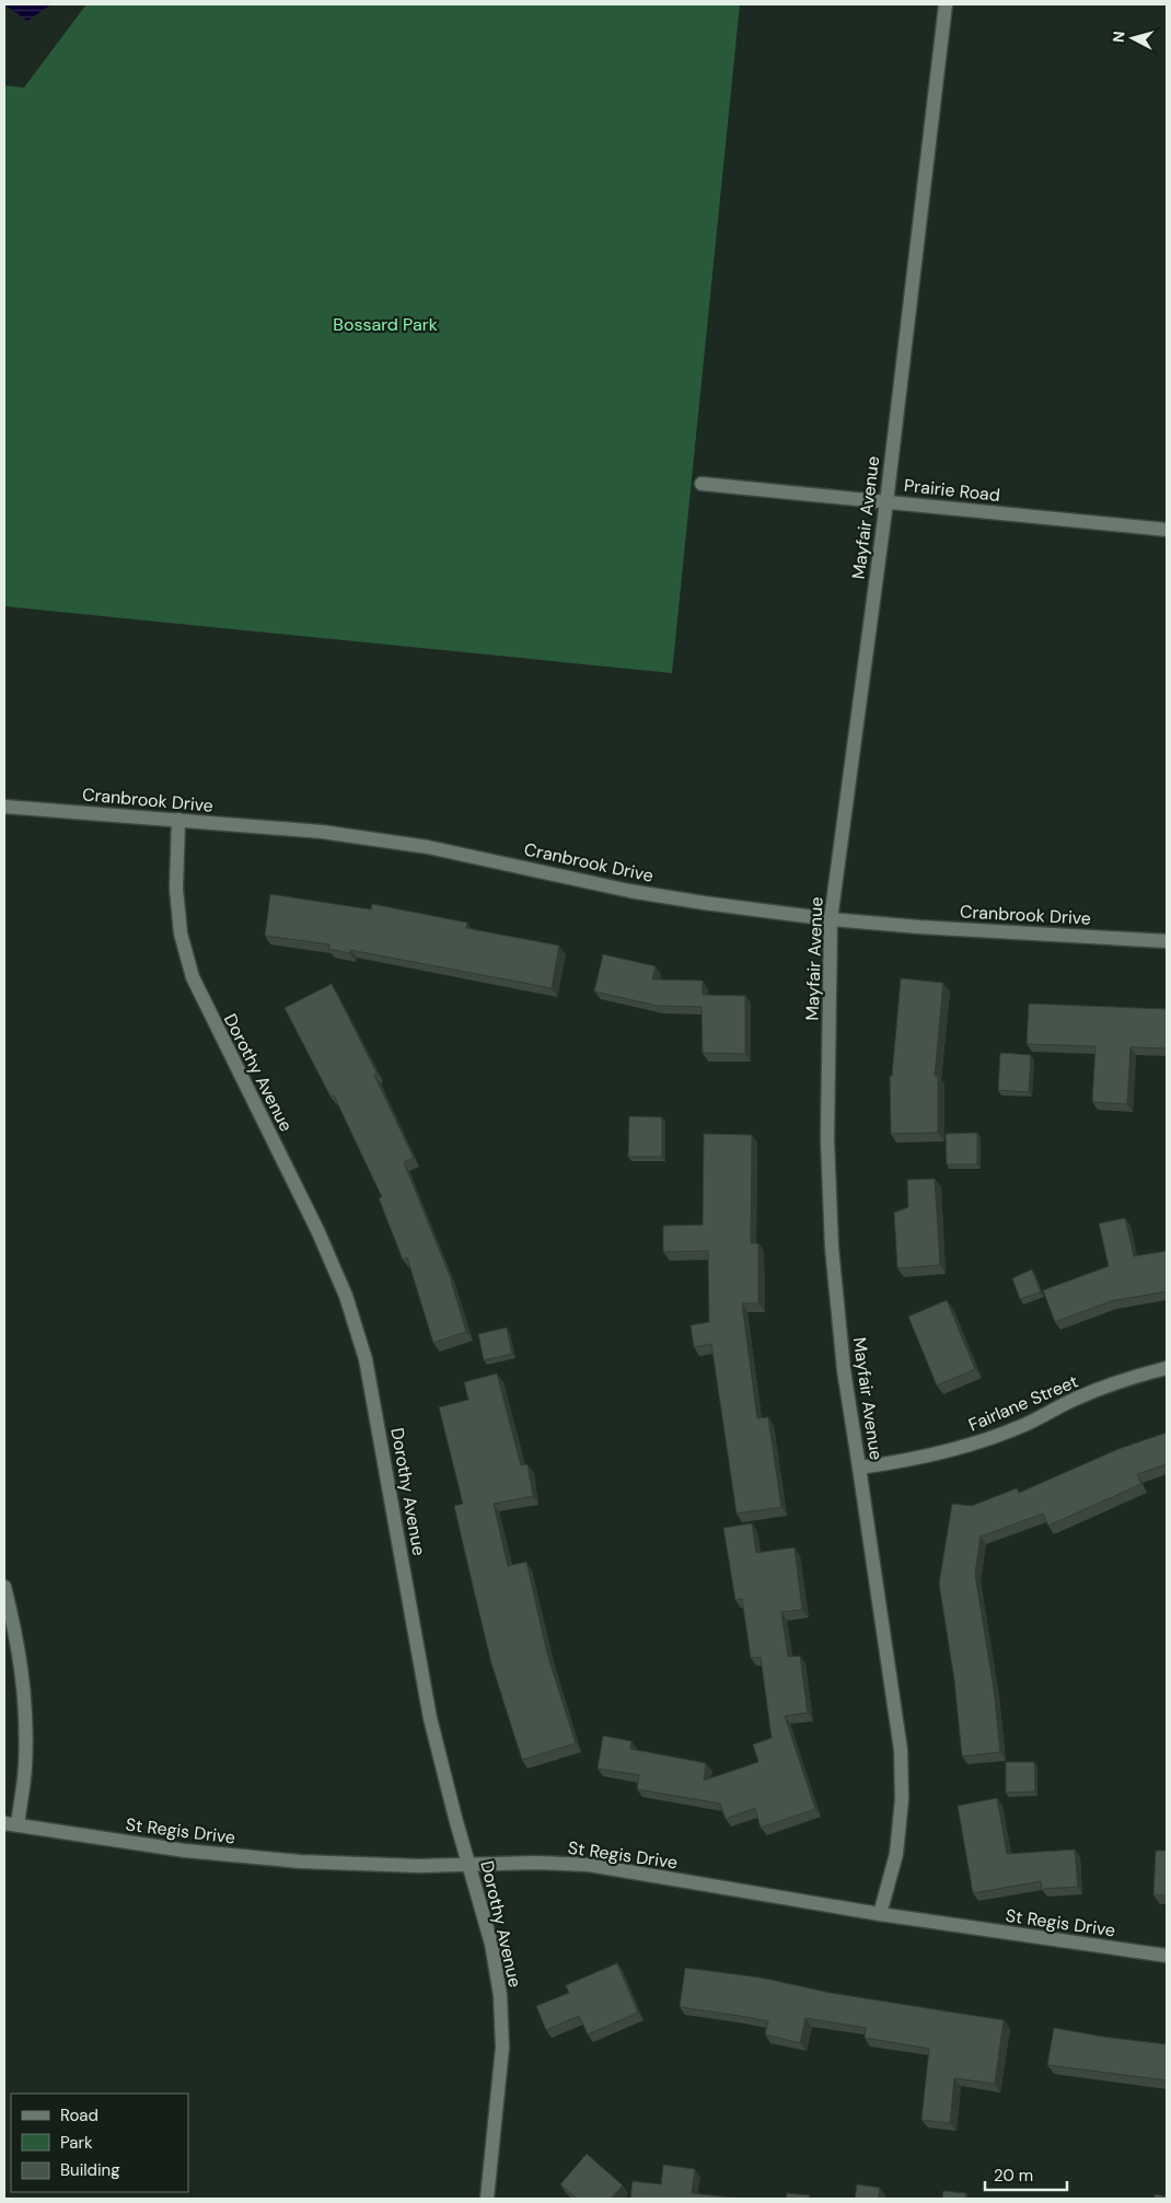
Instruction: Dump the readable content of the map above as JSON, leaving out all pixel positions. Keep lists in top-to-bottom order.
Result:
{
  "streets": {
    "street": [
      "Prairie Road",
      "Mayfair Avenue",
      "Cranbrook Drive",
      "Dorothy Avenue",
      "Fairlane Street",
      "St Regis Drive"
    ]
  },
  "crossings": [
    ["Prairie Road", "Mayfair Avenue"],
    ["Mayfair Avenue", "Cranbrook Drive"],
    ["Mayfair Avenue", "Fairlane Street"],
    ["Mayfair Avenue", "St Regis Drive"],
    ["Cranbrook Drive", "Dorothy Avenue"],
    ["Dorothy Avenue", "St Regis Drive"]
  ],
  "parks": ["Bossard Park"],
  "legend": ["Road", "Park", "Building"],
  "scale_bar": "20 m",
  "north": "left"
}
